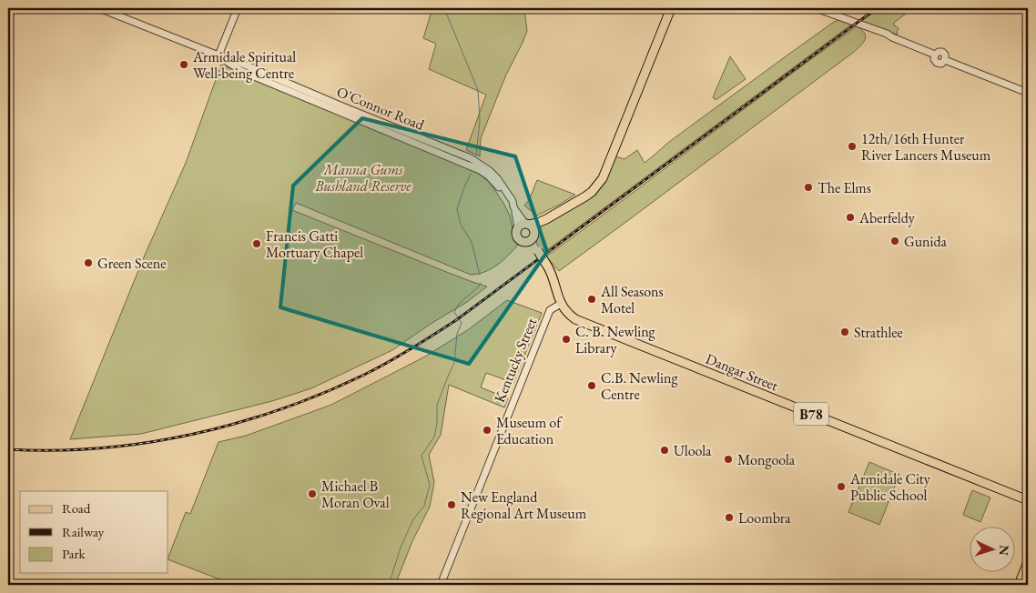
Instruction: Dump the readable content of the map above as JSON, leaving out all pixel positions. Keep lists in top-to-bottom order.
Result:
{
  "streets": {
    "main road": ["Dangar Street", "B78"],
    "street": ["O'Connor Road", "Kentucky Street"]
  },
  "crossings": [
    ["O'Connor Road", "Dangar Street"],
    ["Kentucky Street", "Dangar Street"]
  ],
  "parks": ["Manna Gums Bushland Reserve"],
  "places": [
    "Armidale Spiritual Well-being Centre",
    "12th/16th Hunter River Lancers Museum",
    "The Elms",
    "Aberfeldy",
    "Gunida",
    "Francis Gatti Mortuary Chapel",
    "Green Scene",
    "All Seasons Motel",
    "Strathlee",
    "C. B. Newling Library",
    "C.B. Newling Centre",
    "Museum of Education",
    "Uloola",
    "Mongoola",
    "Armidale City Public School",
    "Michael B Moran Oval",
    "New England Regional Art Museum",
    "Loombra"
  ],
  "legend": ["Road", "Railway", "Park"],
  "north": "right"
}
